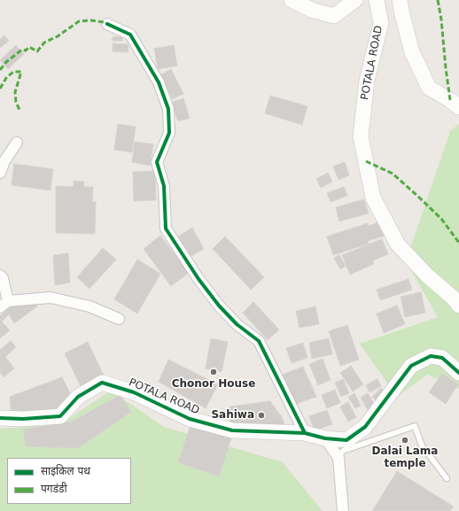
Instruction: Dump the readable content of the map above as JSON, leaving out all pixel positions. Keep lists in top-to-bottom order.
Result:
{
  "streets": {
    "street": ["POTALA ROAD"]
  },
  "places": ["Chonor House", "Sahiwa", "Dalai Lama temple"],
  "legend": ["साइकिल पथ", "पगडंडी"]
}
